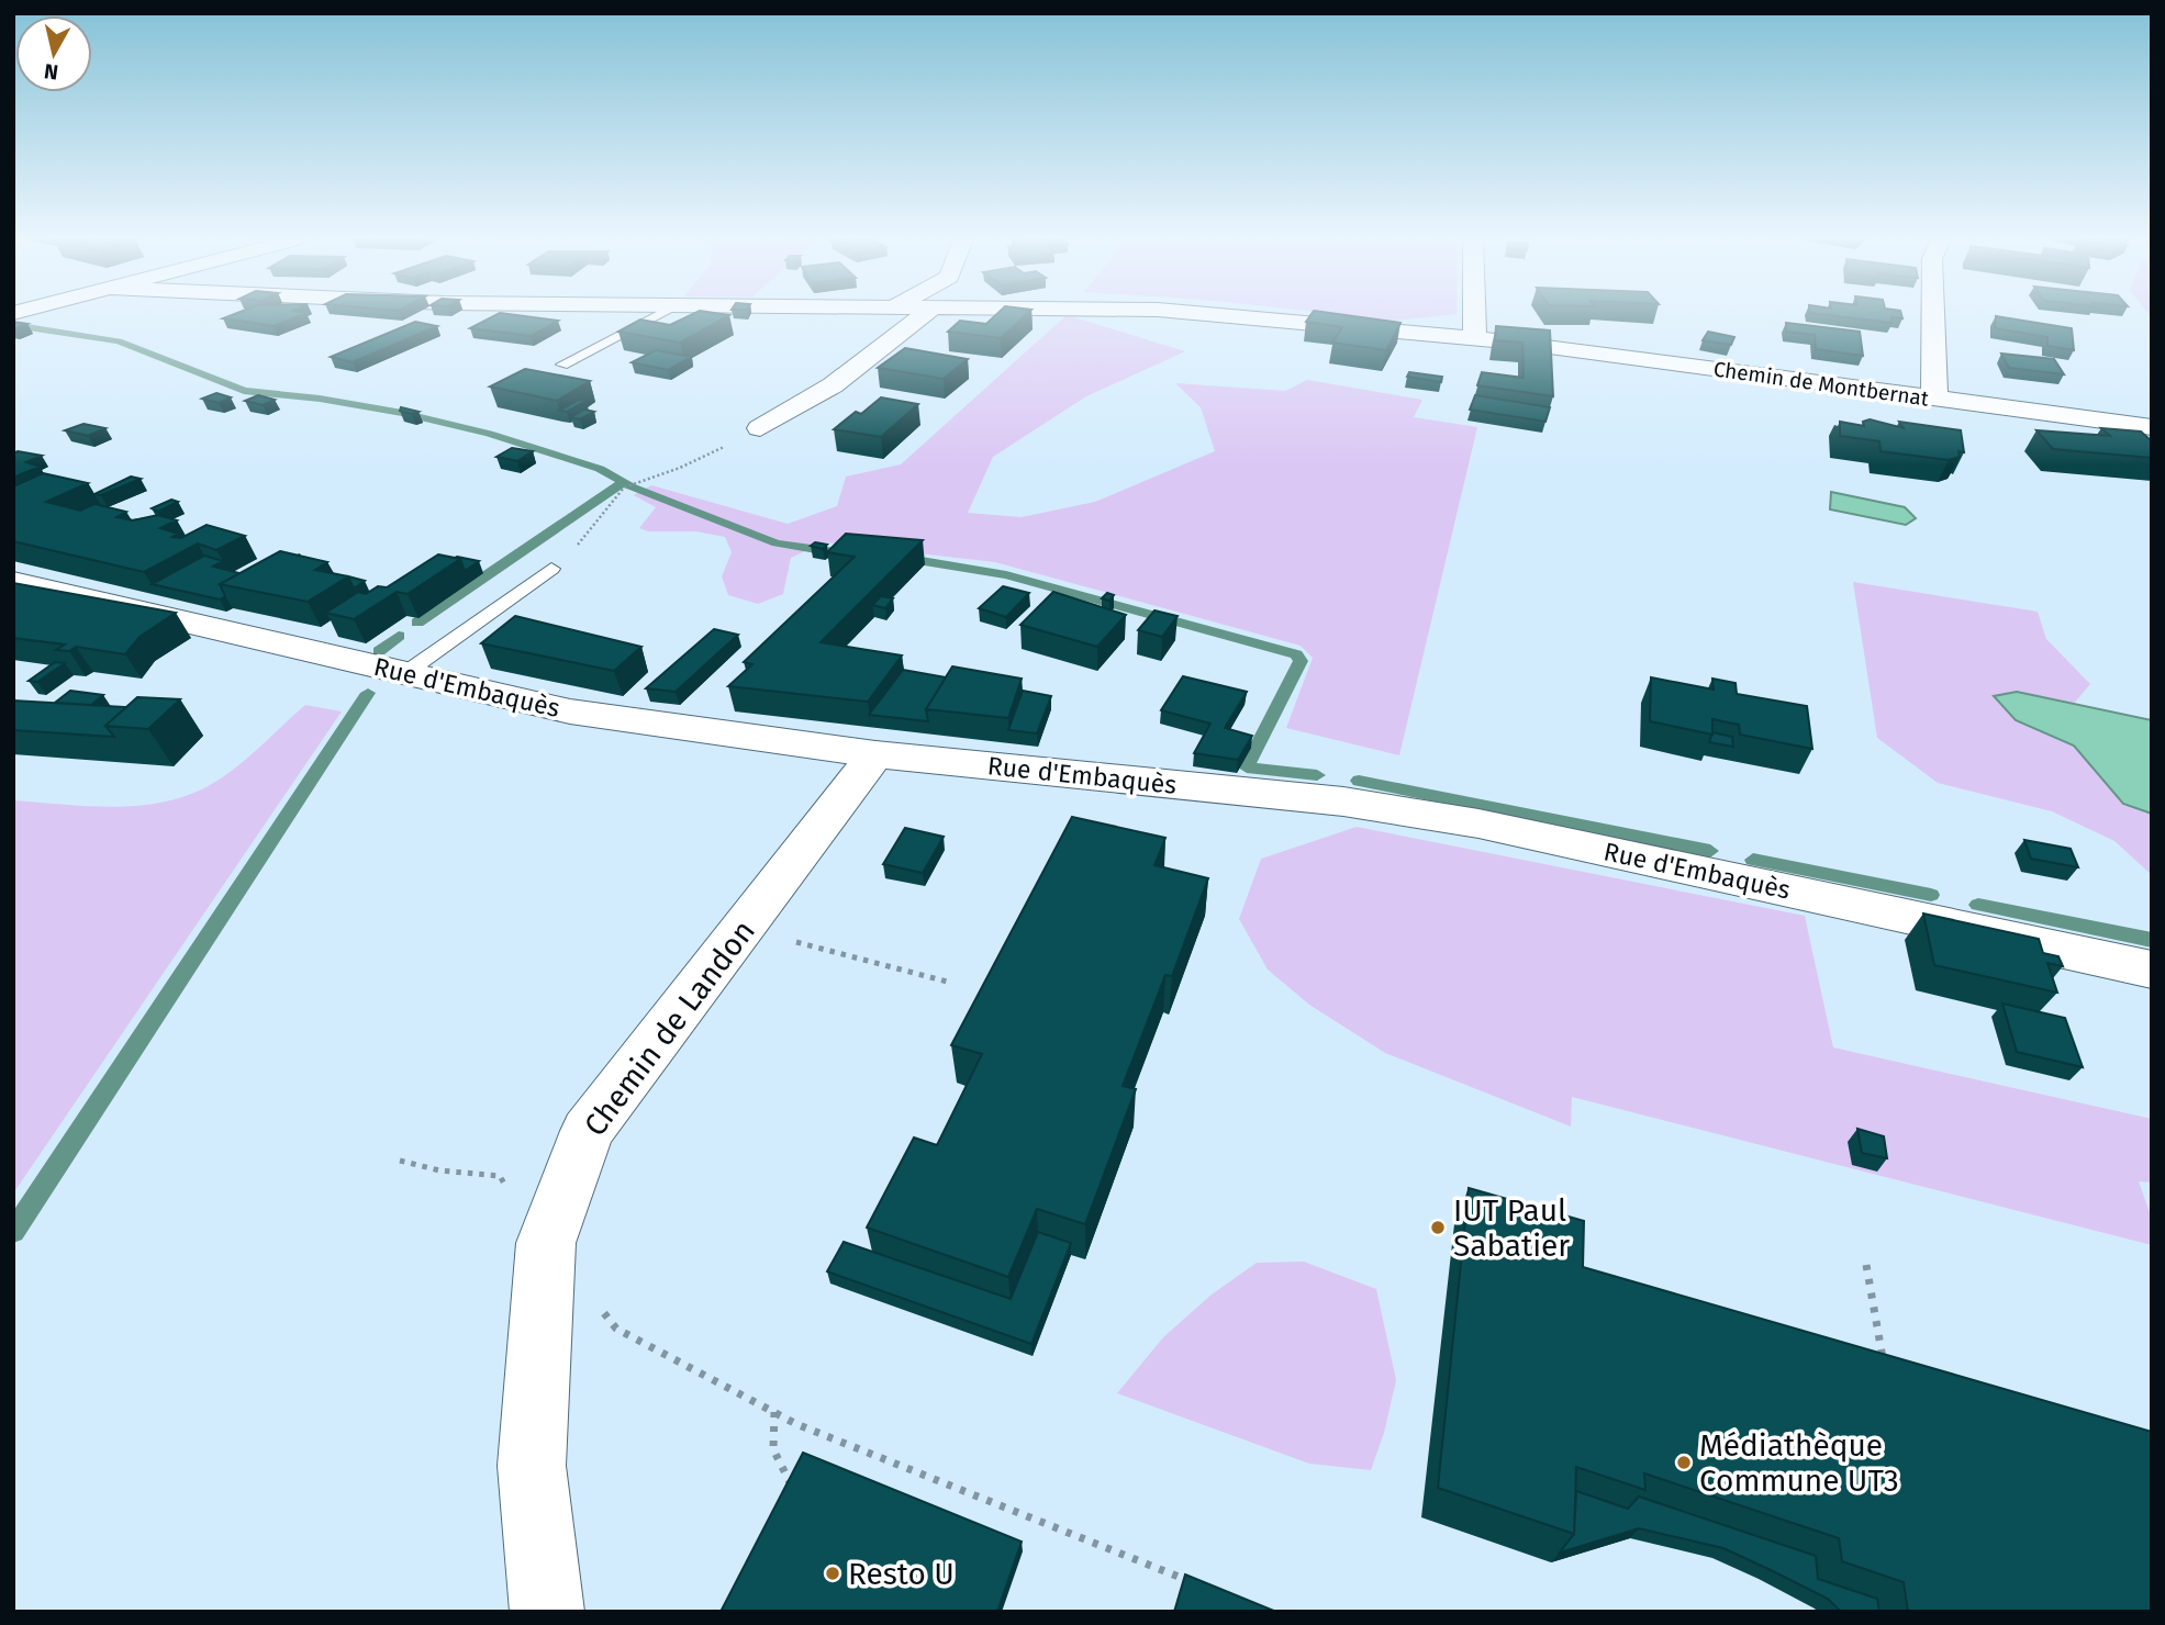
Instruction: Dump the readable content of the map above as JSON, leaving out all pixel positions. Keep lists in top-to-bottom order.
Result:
{
  "streets": {
    "street": ["Chemin de Montbernat", "Rue d'Embaquès", "Chemin de Landon"]
  },
  "crossings": [
    ["Rue d'Embaquès", "Chemin de Landon"]
  ],
  "places": ["IUT Paul Sabatier", "Médiathèque Commune UT3", "Resto U"],
  "north": "bottom"
}
